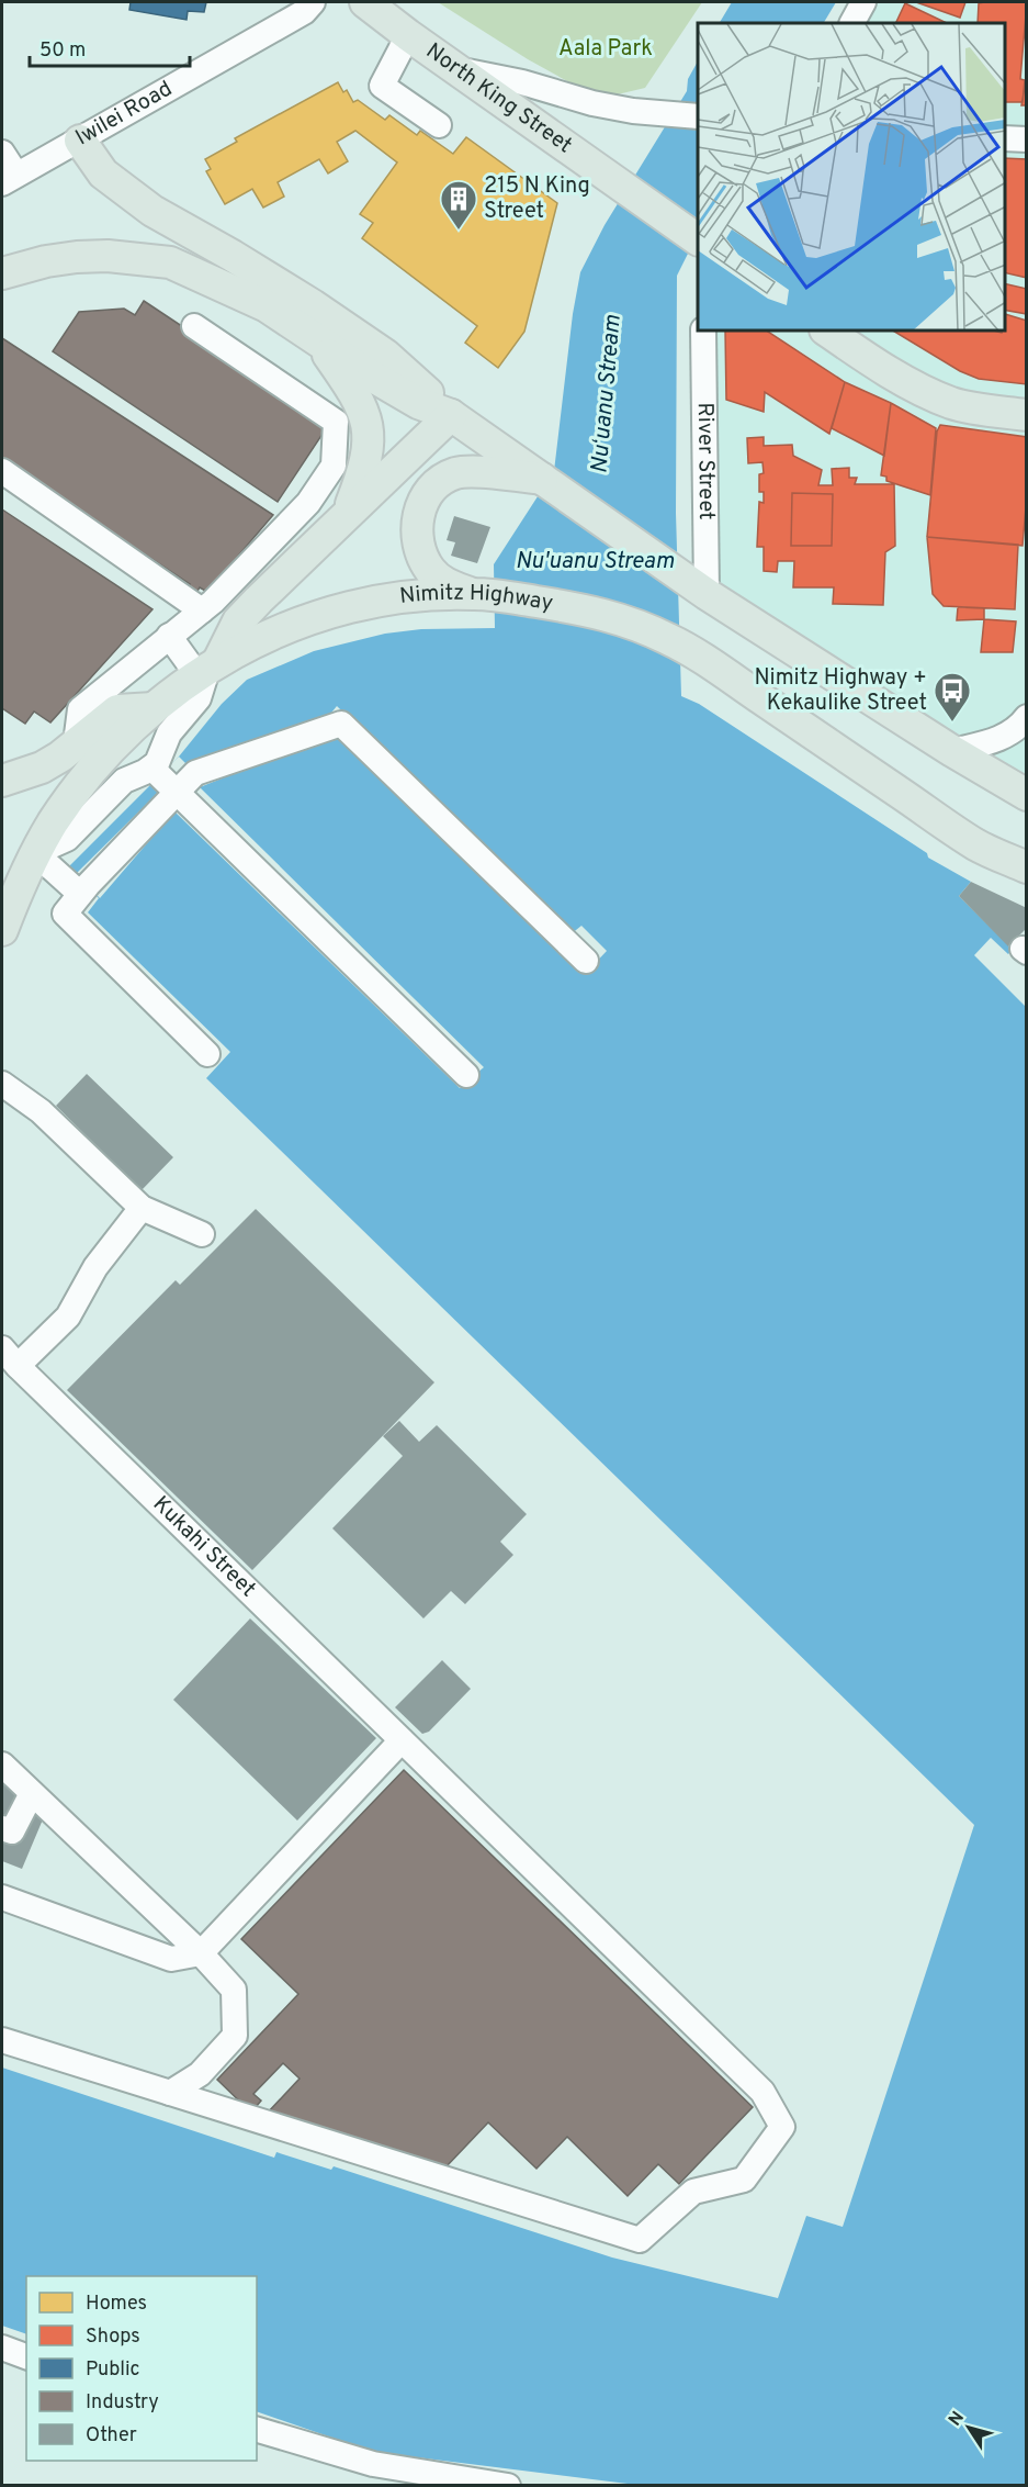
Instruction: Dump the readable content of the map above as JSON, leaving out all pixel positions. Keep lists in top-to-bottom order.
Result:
{
  "streets": {
    "main road": ["North King Street", "Nimitz Highway"],
    "street": ["Iwilei Road", "River Street", "Kukahi Street"]
  },
  "water": ["Nuʻuanu Stream", "Nu'uanu Stream"],
  "parks": ["Aala Park"],
  "places": {
    "building": ["215 N King Street"],
    "bus stop": ["Nimitz Highway + Kekaulike Street"]
  },
  "legend": [
    "Homes",
    "Shops",
    "Public",
    "Industry",
    "Other"
  ],
  "scale_bar": "50 m",
  "north": "top left"
}
